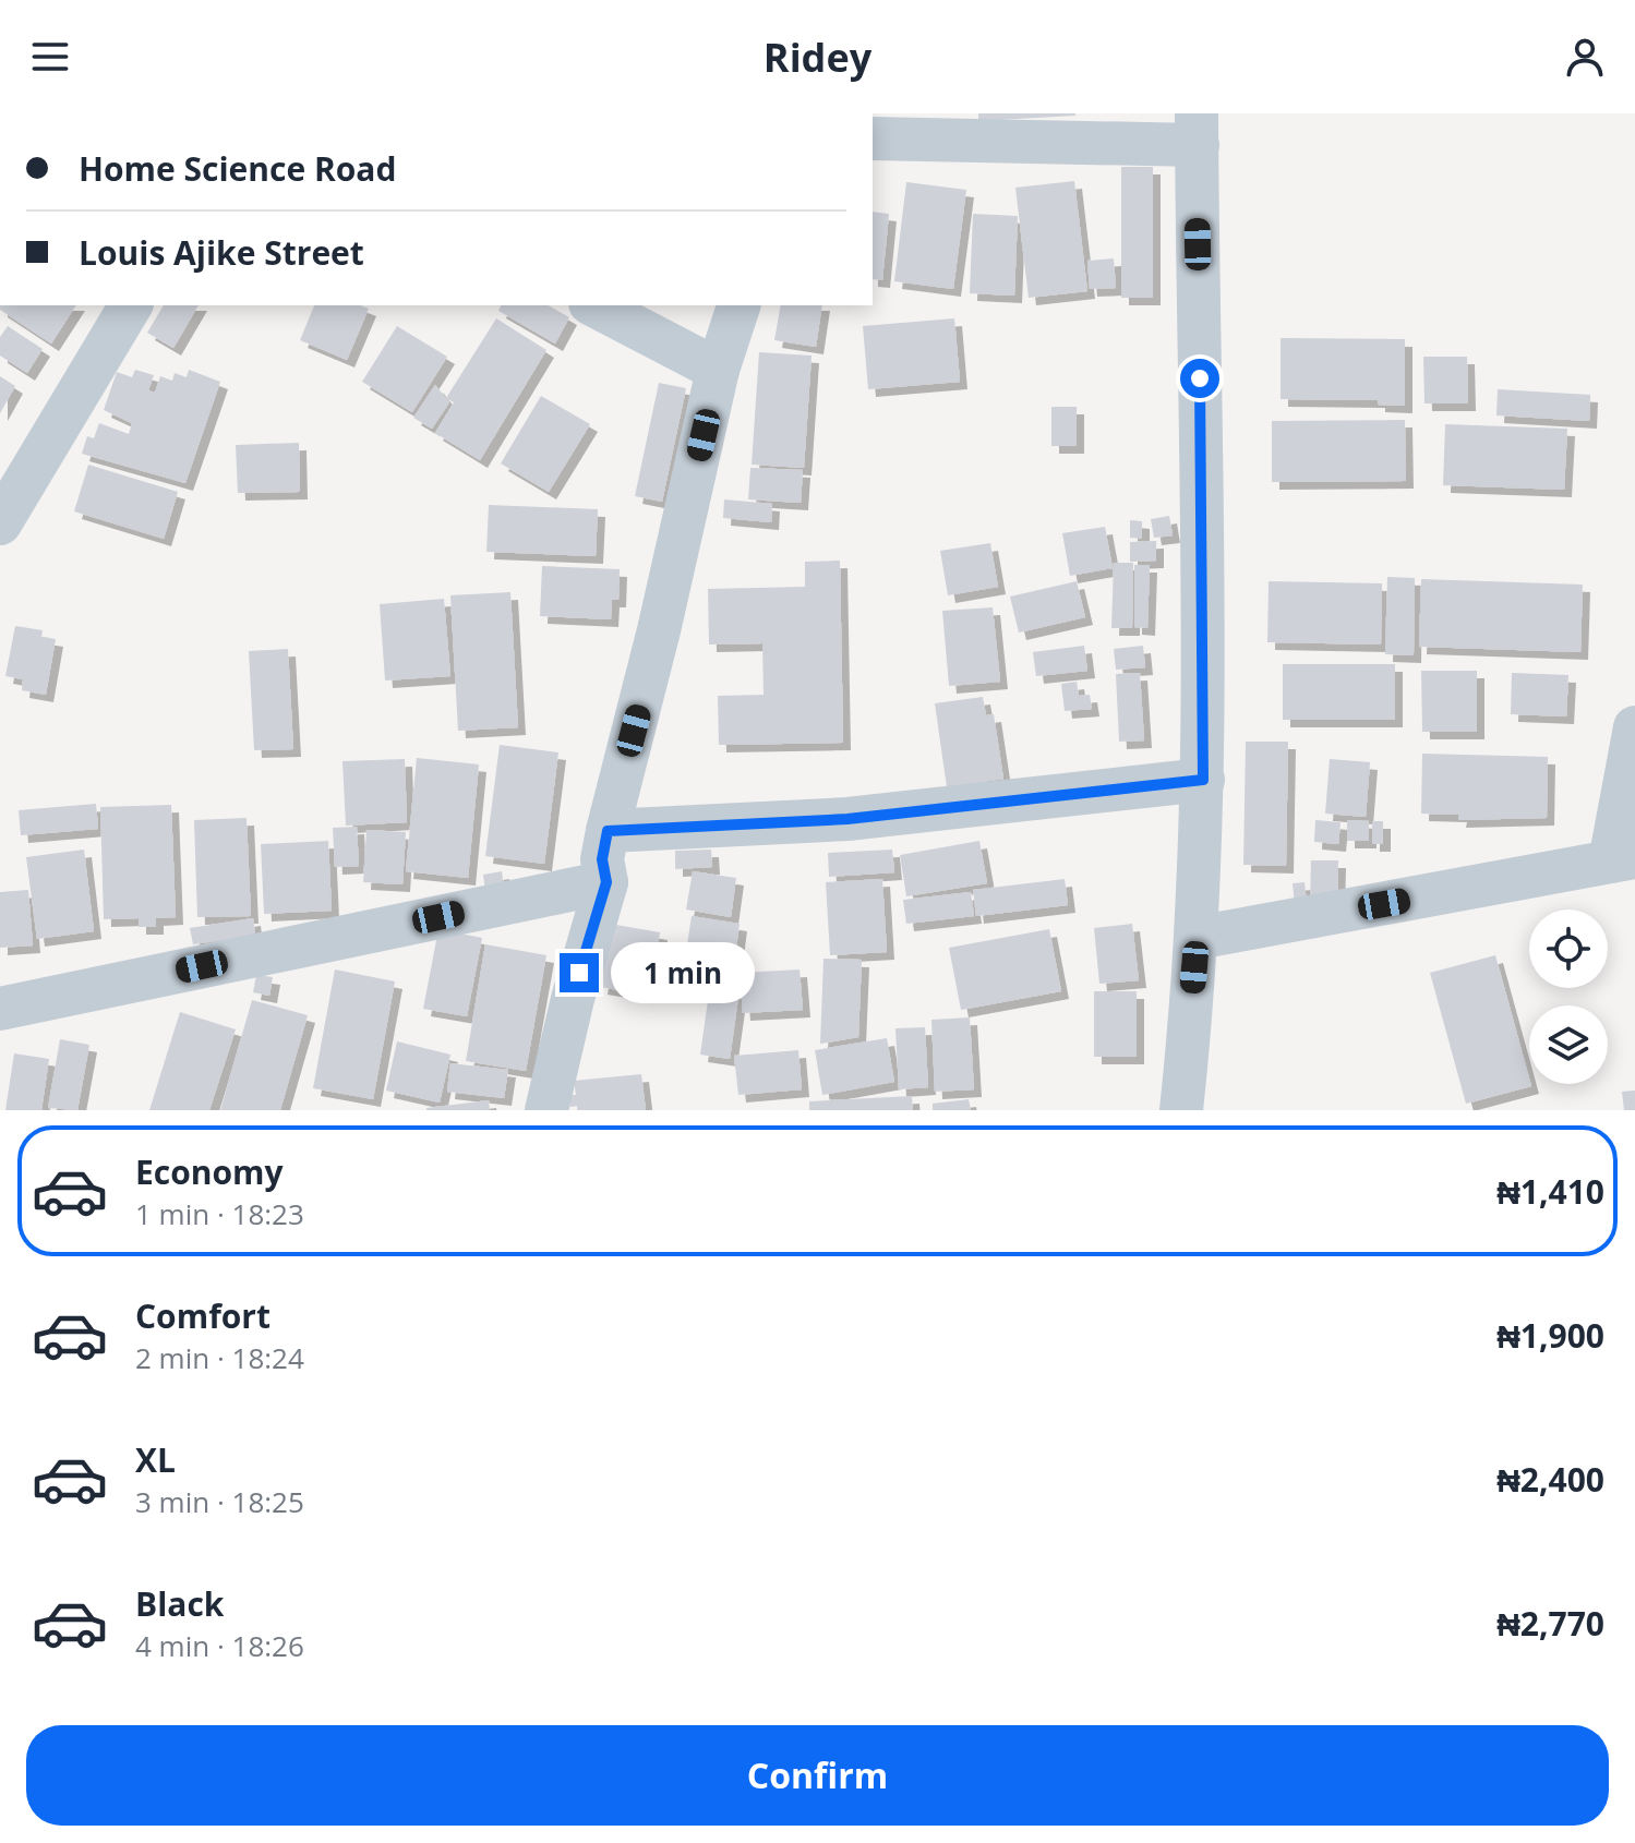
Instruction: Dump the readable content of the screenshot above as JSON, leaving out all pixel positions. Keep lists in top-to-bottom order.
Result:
{
  "page": {
    "header": "Ridey",
    "banner": ["Home Science Road", "Louis Ajike Street"],
    "bubble": "1 min",
    "list": [
      {
        "name": "Economy",
        "note": "1 min · 18:23",
        "value": "₦1,410"
      },
      {
        "name": "Comfort",
        "note": "2 min · 18:24",
        "value": "₦1,900"
      },
      {
        "name": "XL",
        "note": "3 min · 18:25",
        "value": "₦2,400"
      },
      {
        "name": "Black",
        "note": "4 min · 18:26",
        "value": "₦2,770"
      }
    ],
    "buttons": "Confirm"
  }
}
